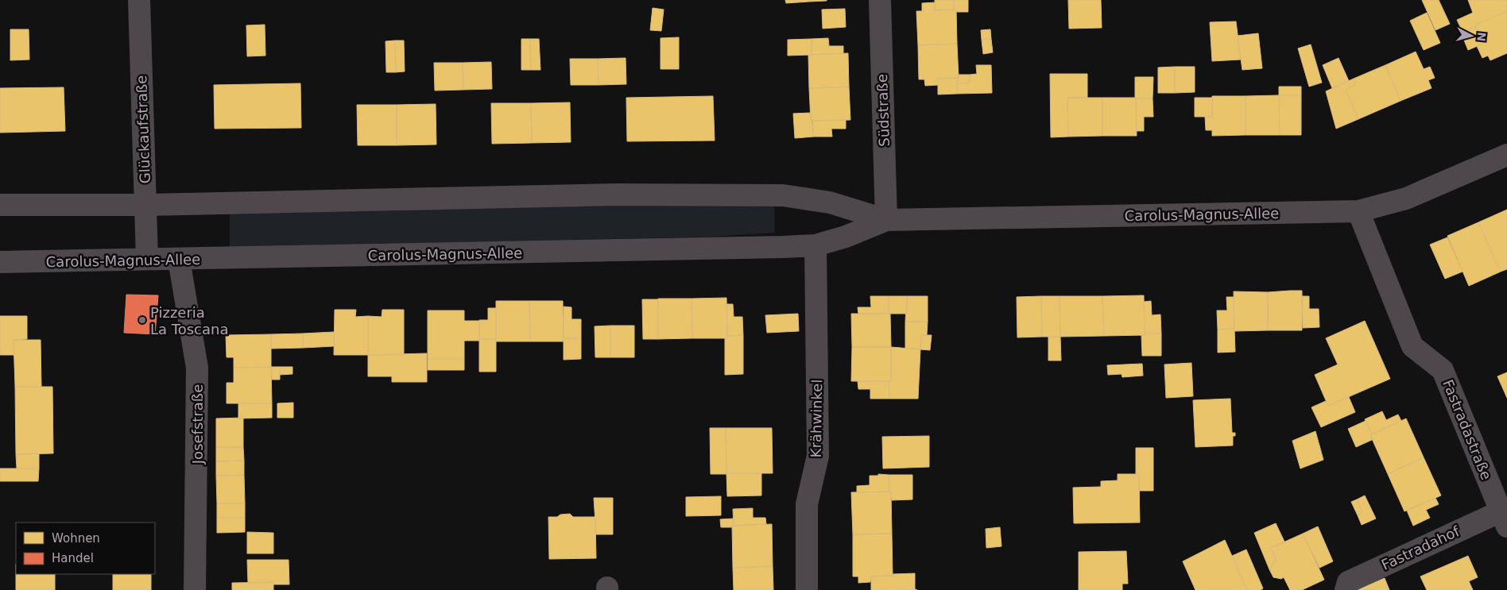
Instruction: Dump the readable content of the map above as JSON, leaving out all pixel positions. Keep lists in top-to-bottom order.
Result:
{
  "streets": {
    "street": [
      "Südstraße",
      "Glückaufstraße",
      "Carolus-Magnus-Allee",
      "Krähwinkel",
      "Josefstraße",
      "Fastradastraße",
      "Fastradahof"
    ]
  },
  "crossings": [
    ["Südstraße", "Carolus-Magnus-Allee"],
    ["Glückaufstraße", "Carolus-Magnus-Allee"],
    ["Carolus-Magnus-Allee", "Krähwinkel"],
    ["Carolus-Magnus-Allee", "Josefstraße"],
    ["Carolus-Magnus-Allee", "Fastradastraße"],
    ["Fastradastraße", "Fastradahof"]
  ],
  "places": ["Pizzeria La Toscana"],
  "legend": ["Wohnen", "Handel"],
  "north": "right"
}
